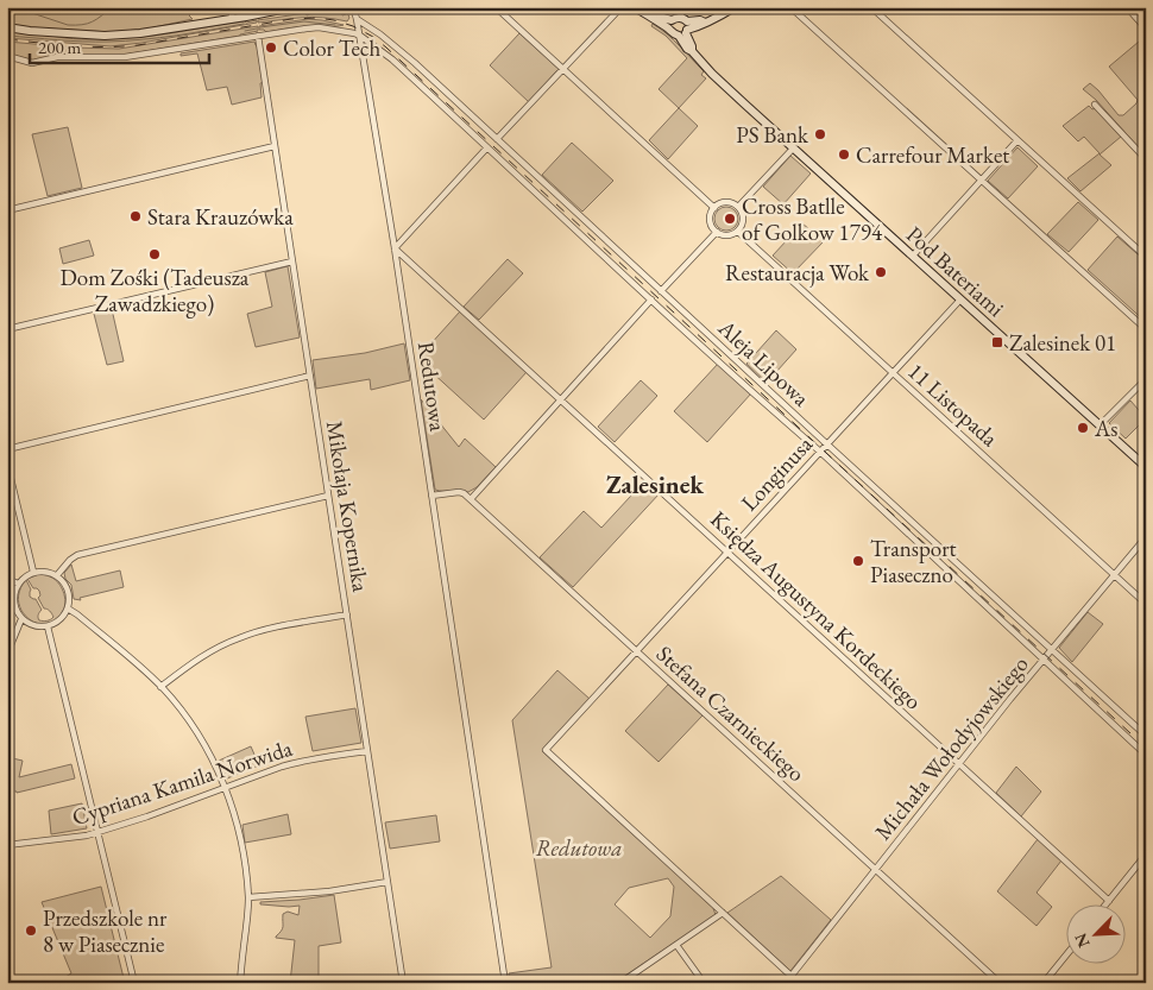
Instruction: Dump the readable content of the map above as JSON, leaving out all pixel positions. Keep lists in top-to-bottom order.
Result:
{
  "streets": {
    "street": [
      "Pod Bateriami",
      "Aleja Lipowa",
      "Redutowa",
      "11 Listopada",
      "Longinusa",
      "Mikołaja Kopernika",
      "Księdza Augustyna Kordeckiego",
      "Stefana Czarnieckiego",
      "Michała Wołodyjowskiego",
      "Cypriana Kamila Norwida"
    ]
  },
  "crossings": [
    ["Pod Bateriami", "Longinusa"],
    ["Aleja Lipowa", "Redutowa"],
    ["Aleja Lipowa", "Longinusa"],
    ["Aleja Lipowa", "Michała Wołodyjowskiego"],
    ["Redutowa", "Księdza Augustyna Kordeckiego"],
    ["11 Listopada", "Longinusa"],
    ["11 Listopada", "Michała Wołodyjowskiego"],
    ["Longinusa", "Księdza Augustyna Kordeckiego"],
    ["Longinusa", "Stefana Czarnieckiego"],
    ["Mikołaja Kopernika", "Cypriana Kamila Norwida"],
    ["Księdza Augustyna Kordeckiego", "Michała Wołodyjowskiego"],
    ["Stefana Czarnieckiego", "Michała Wołodyjowskiego"]
  ],
  "districts": ["Zalesinek"],
  "parks": ["Redutowa"],
  "places": {
    "other": [
      "Color Tech",
      "PS Bank",
      "Carrefour Market",
      "Stara Krauzówka",
      "Cross Batlle of Golkow 1794",
      "Dom Zośki (Tadeusza Zawadzkiego)",
      "Restauracja Wok",
      "As",
      "Transport Piaseczno",
      "Przedszkole nr 8 w Piasecznie"
    ],
    "transit": ["Zalesinek 01"]
  },
  "scale_bar": "200 m",
  "north": "bottom left"
}
